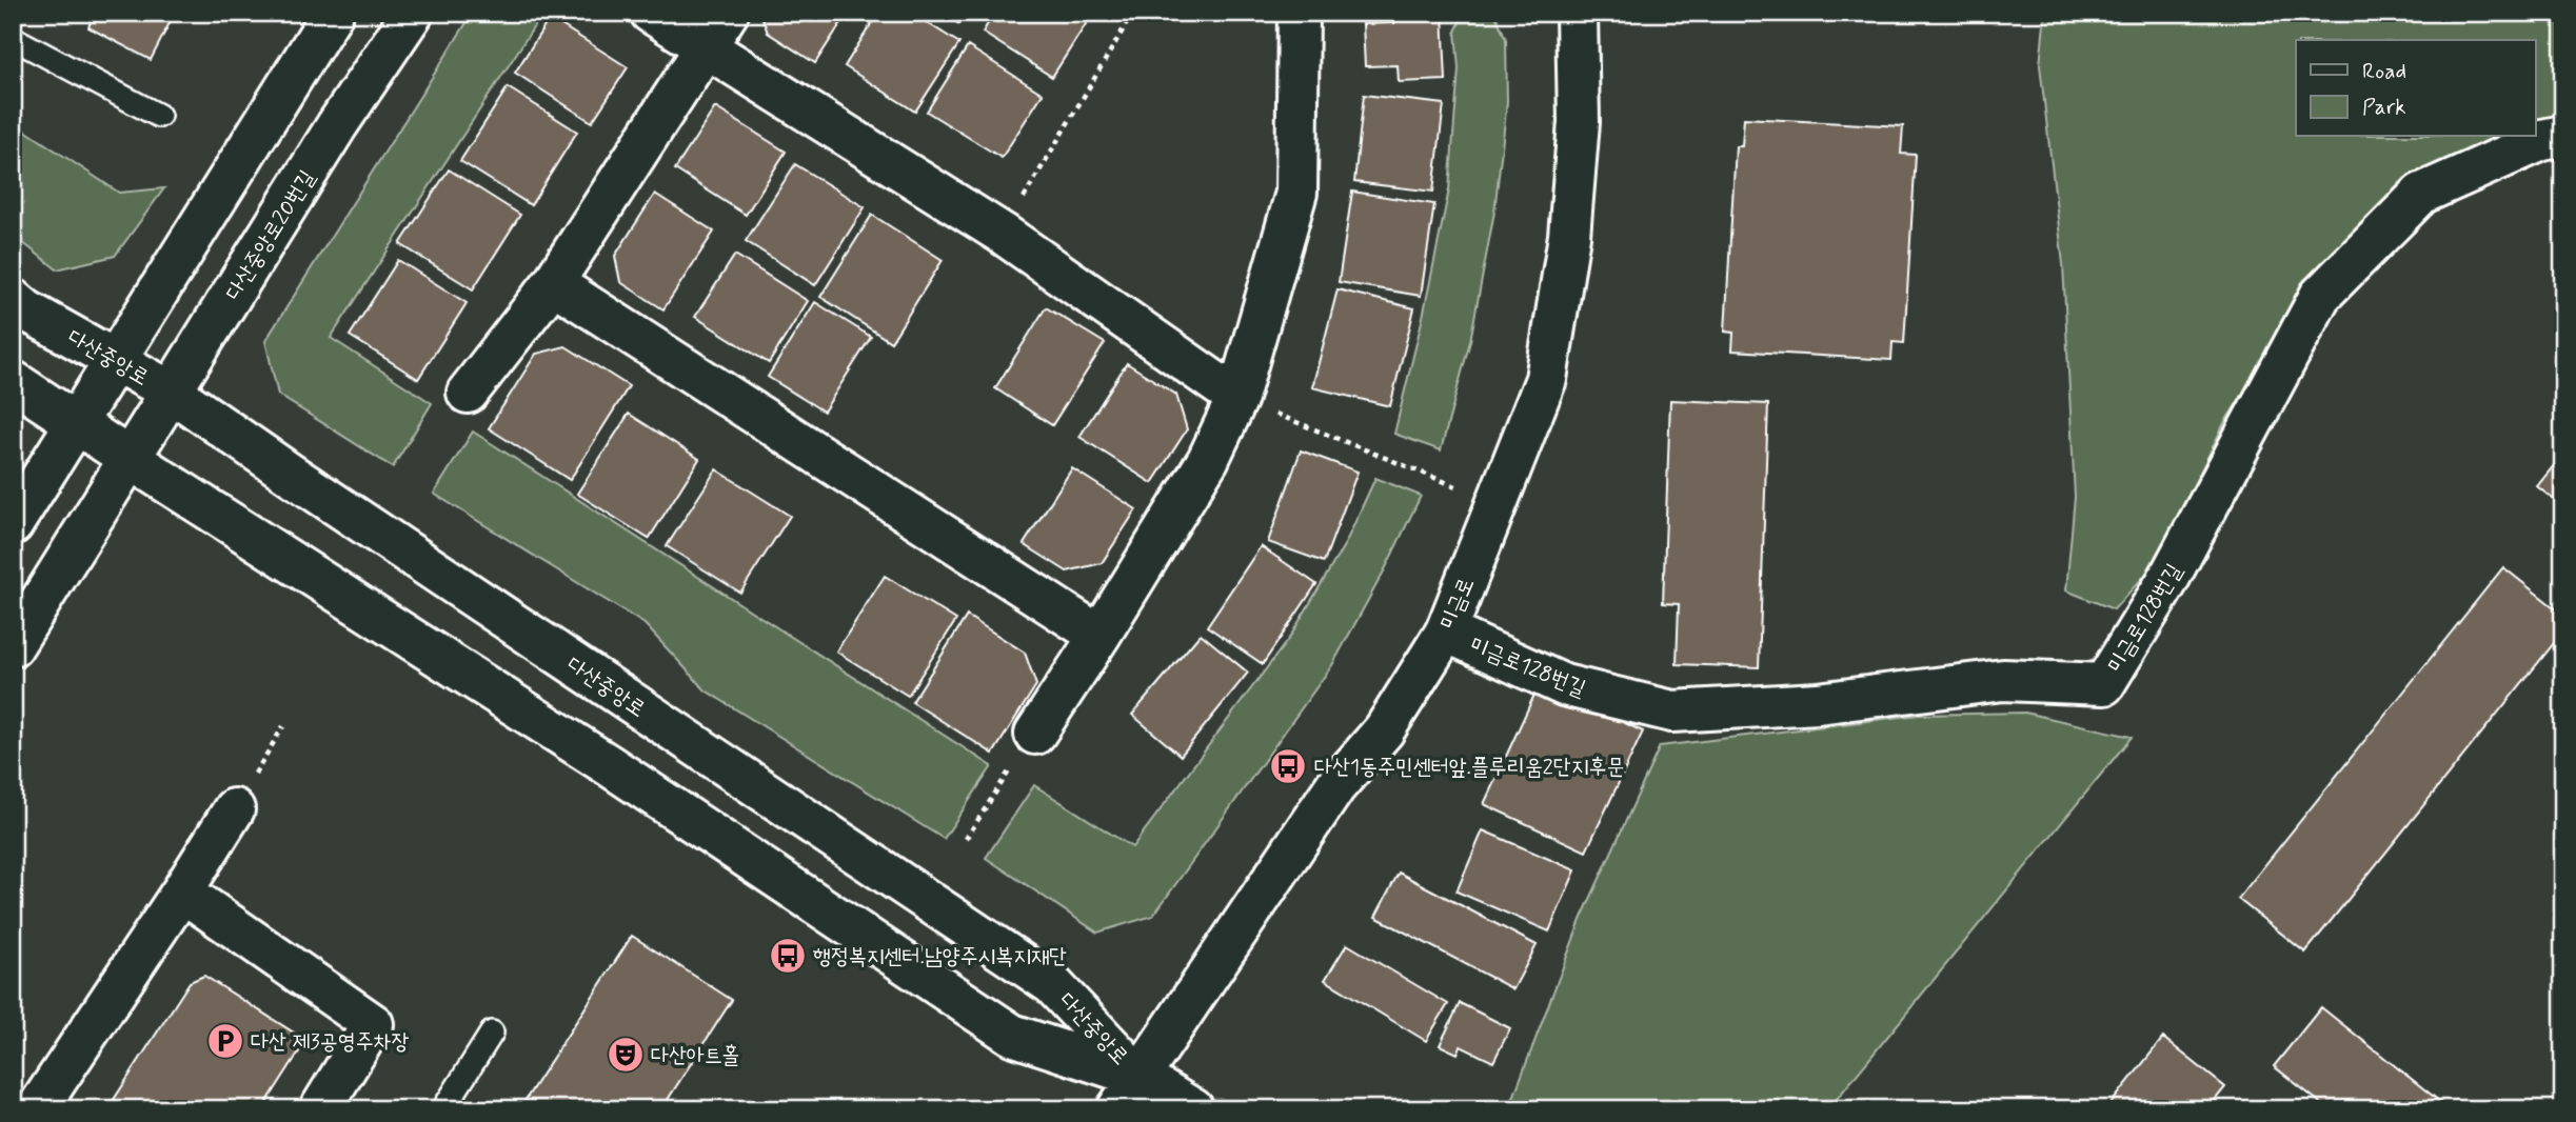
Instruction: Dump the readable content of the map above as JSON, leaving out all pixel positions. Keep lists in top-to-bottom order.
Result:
{
  "streets": {
    "street": [
      "다산중앙로20번길",
      "다산중앙로",
      "미금로",
      "미금로128번길"
    ]
  },
  "crossings": [
    ["다산중앙로20번길", "다산중앙로"],
    ["다산중앙로", "미금로"],
    ["미금로", "미금로128번길"]
  ],
  "places": {
    "bus stop": ["다산1동주민센터앞.플루리움2단지후문", "행정복지센터.남양주시복지재단"],
    "parking": ["다산 제3공영주차장"],
    "theatre": ["다산아트홀"]
  },
  "legend": ["Road", "Park"]
}
